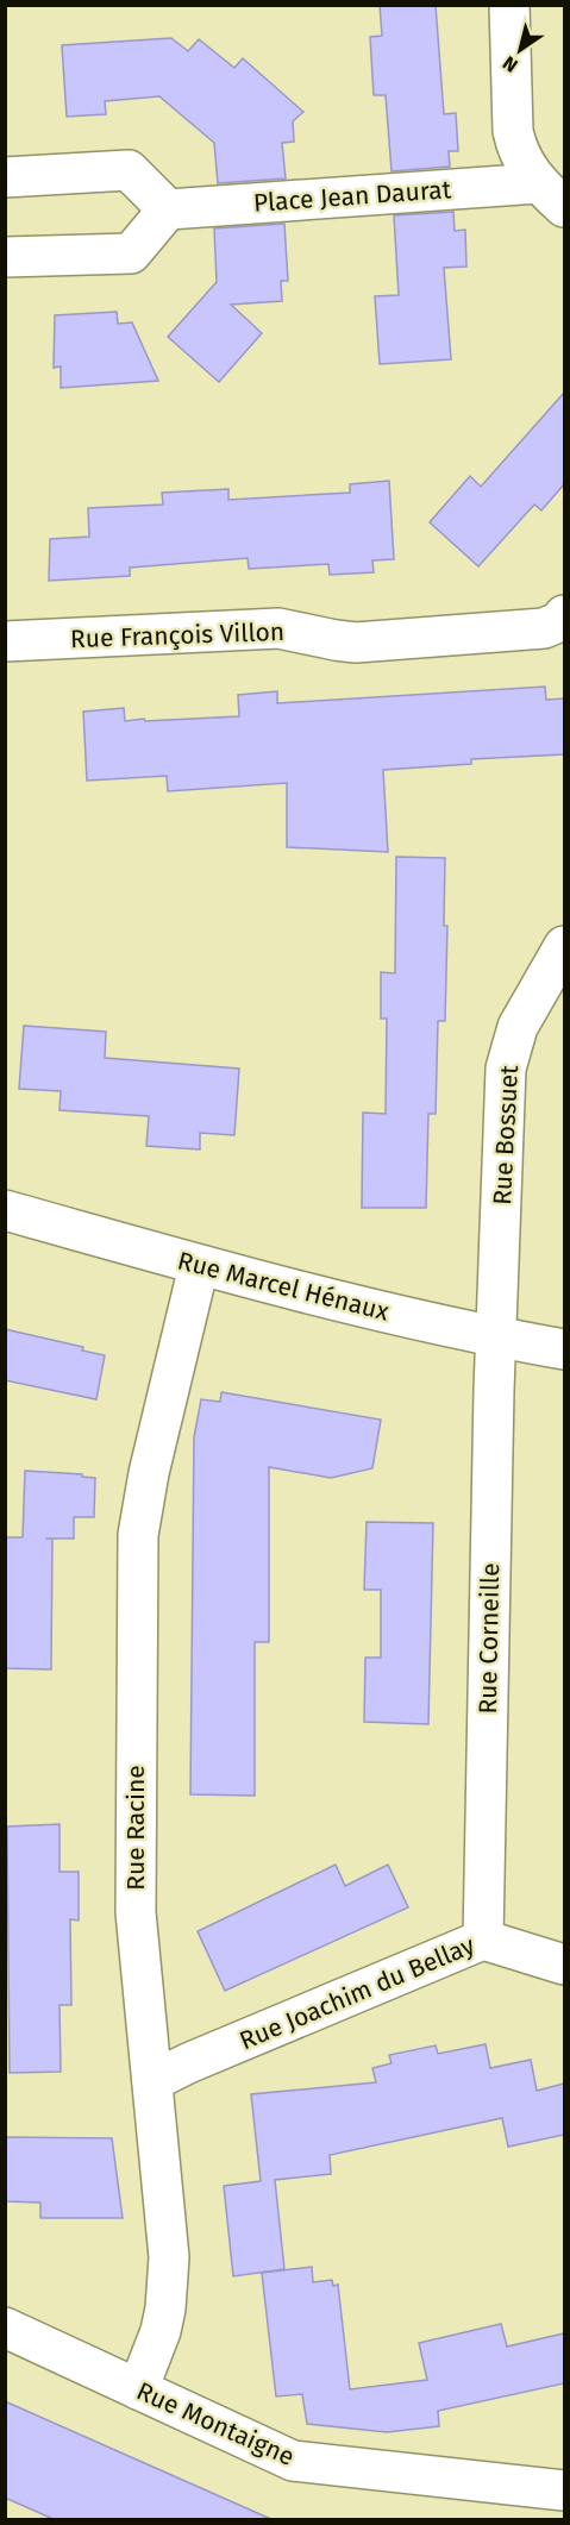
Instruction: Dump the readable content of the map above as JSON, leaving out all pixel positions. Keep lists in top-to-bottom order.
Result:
{
  "streets": {
    "street": [
      "Place Jean Daurat",
      "Rue François Villon",
      "Rue Bossuet",
      "Rue Marcel Hénaux",
      "Rue Corneille",
      "Rue Racine",
      "Rue Joachim du Bellay",
      "Rue Montaigne"
    ]
  },
  "crossings": [
    ["Rue Bossuet", "Rue Marcel Hénaux"],
    ["Rue Bossuet", "Rue Corneille"],
    ["Rue Marcel Hénaux", "Rue Corneille"],
    ["Rue Marcel Hénaux", "Rue Racine"],
    ["Rue Corneille", "Rue Joachim du Bellay"],
    ["Rue Racine", "Rue Joachim du Bellay"],
    ["Rue Racine", "Rue Montaigne"]
  ],
  "north": "bottom left"
}
